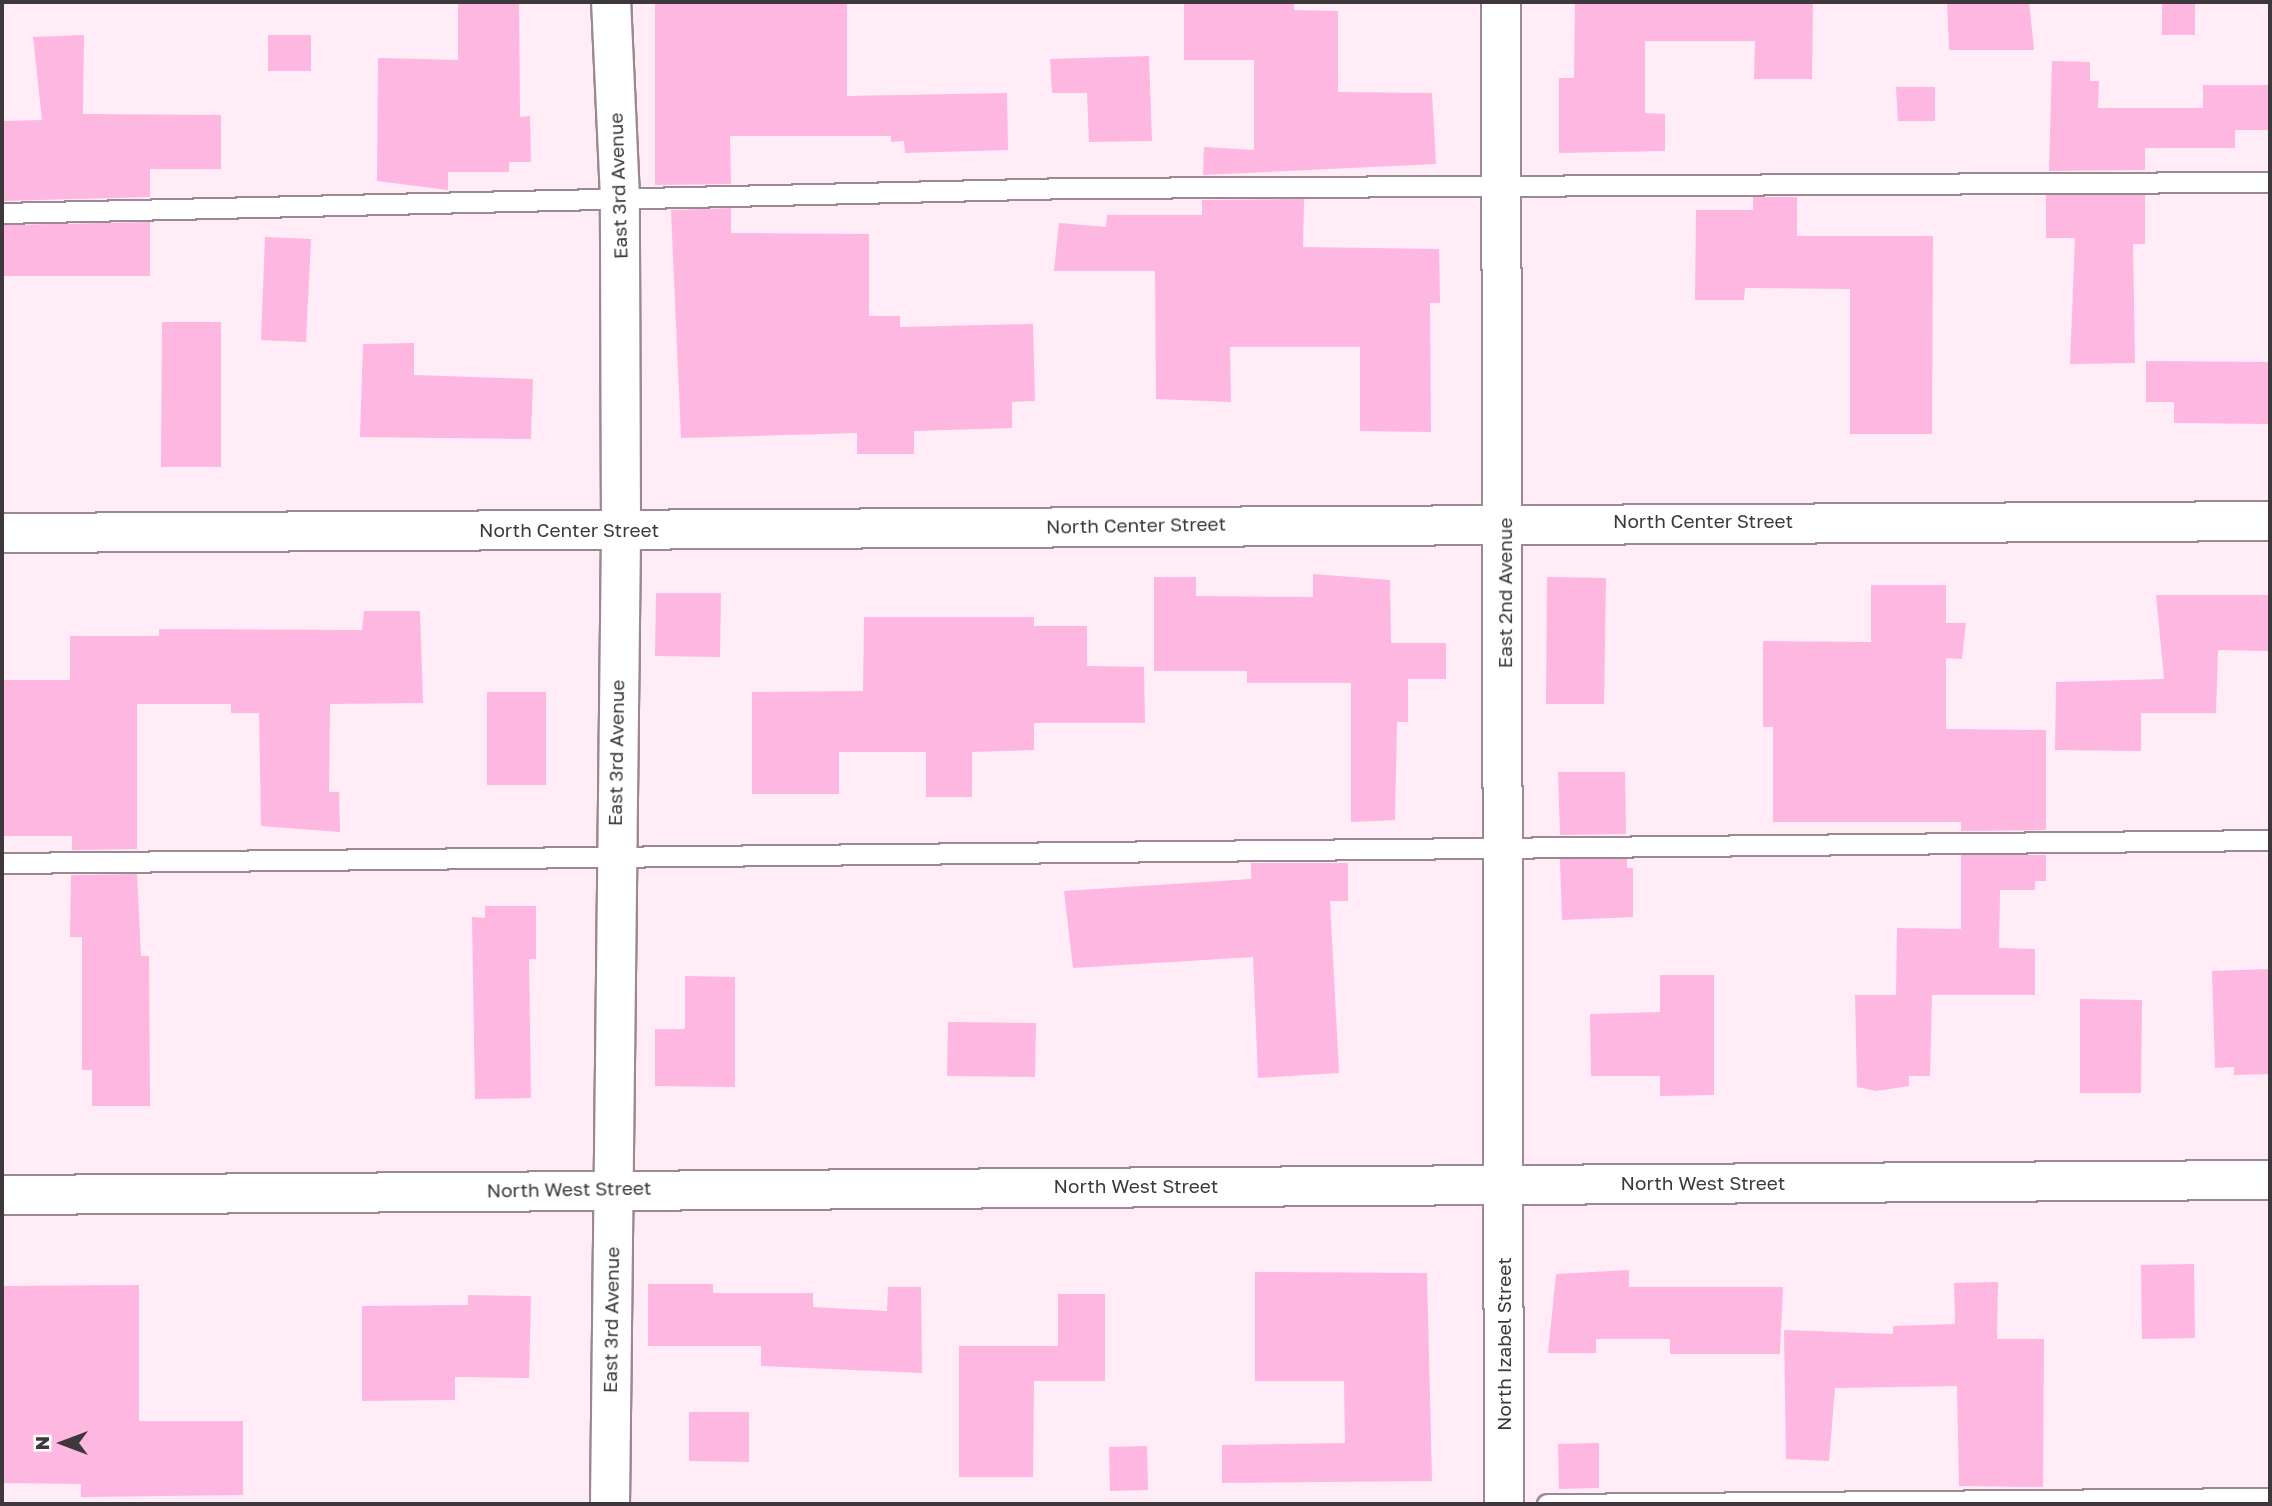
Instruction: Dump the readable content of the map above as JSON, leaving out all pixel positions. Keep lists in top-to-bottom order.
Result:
{
  "streets": {
    "street": [
      "East 3rd Avenue",
      "North Center Street",
      "East 2nd Avenue",
      "North West Street",
      "North Izabel Street"
    ]
  },
  "crossings": [
    ["East 3rd Avenue", "North Center Street"],
    ["East 3rd Avenue", "North West Street"],
    ["North Center Street", "East 2nd Avenue"],
    ["East 2nd Avenue", "North West Street"],
    ["East 2nd Avenue", "North Izabel Street"],
    ["North West Street", "North Izabel Street"]
  ],
  "north": "left"
}
